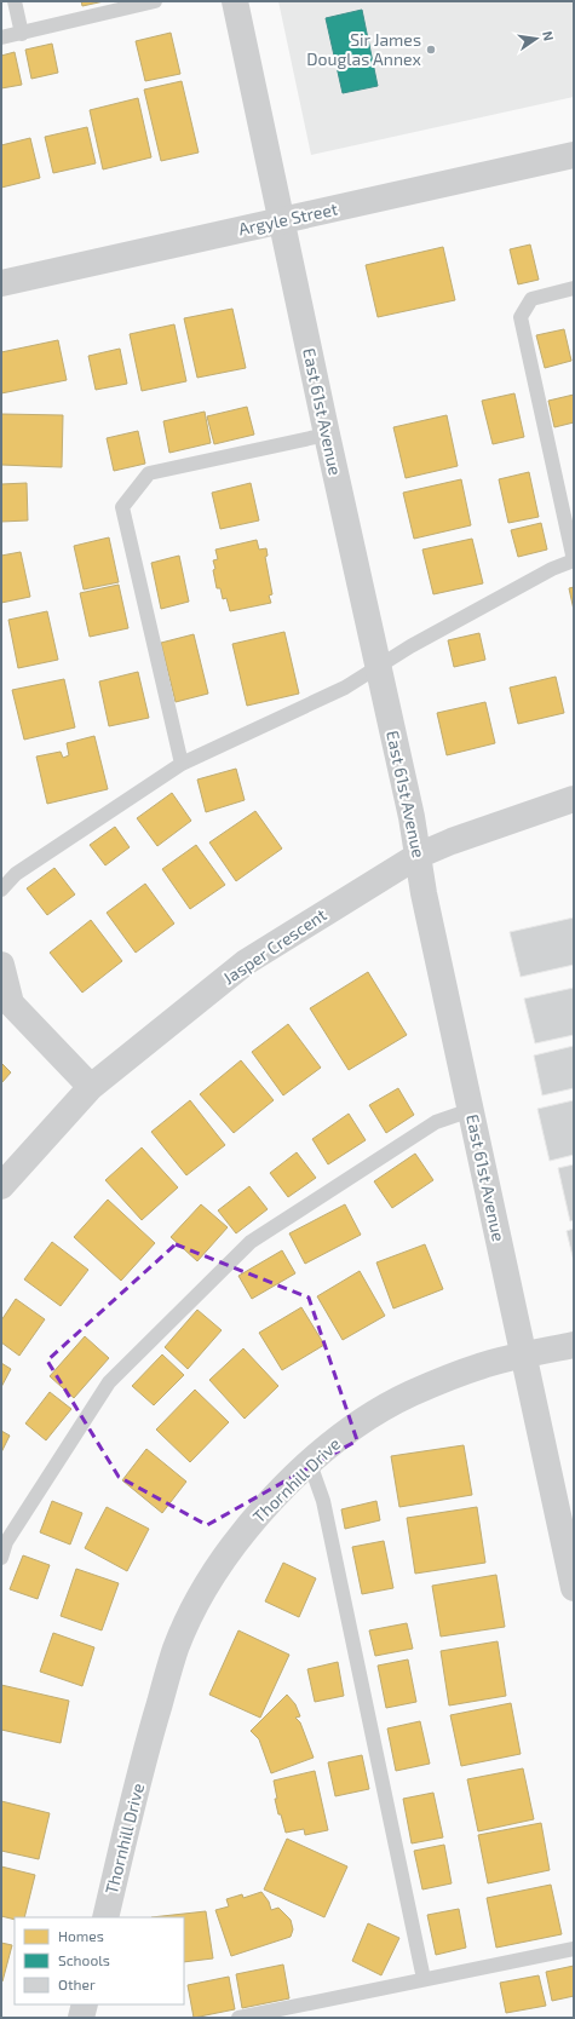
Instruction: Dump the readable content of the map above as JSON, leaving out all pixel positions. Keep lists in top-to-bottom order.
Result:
{
  "streets": {
    "street": [
      "Argyle Street",
      "East 61st Avenue",
      "Jasper Crescent",
      "Thornhill Drive"
    ]
  },
  "crossings": [
    ["Argyle Street", "East 61st Avenue"],
    ["East 61st Avenue", "Jasper Crescent"],
    ["East 61st Avenue", "Thornhill Drive"]
  ],
  "places": ["Sir James Douglas Annex"],
  "legend": ["Homes", "Schools", "Other"],
  "north": "right"
}
